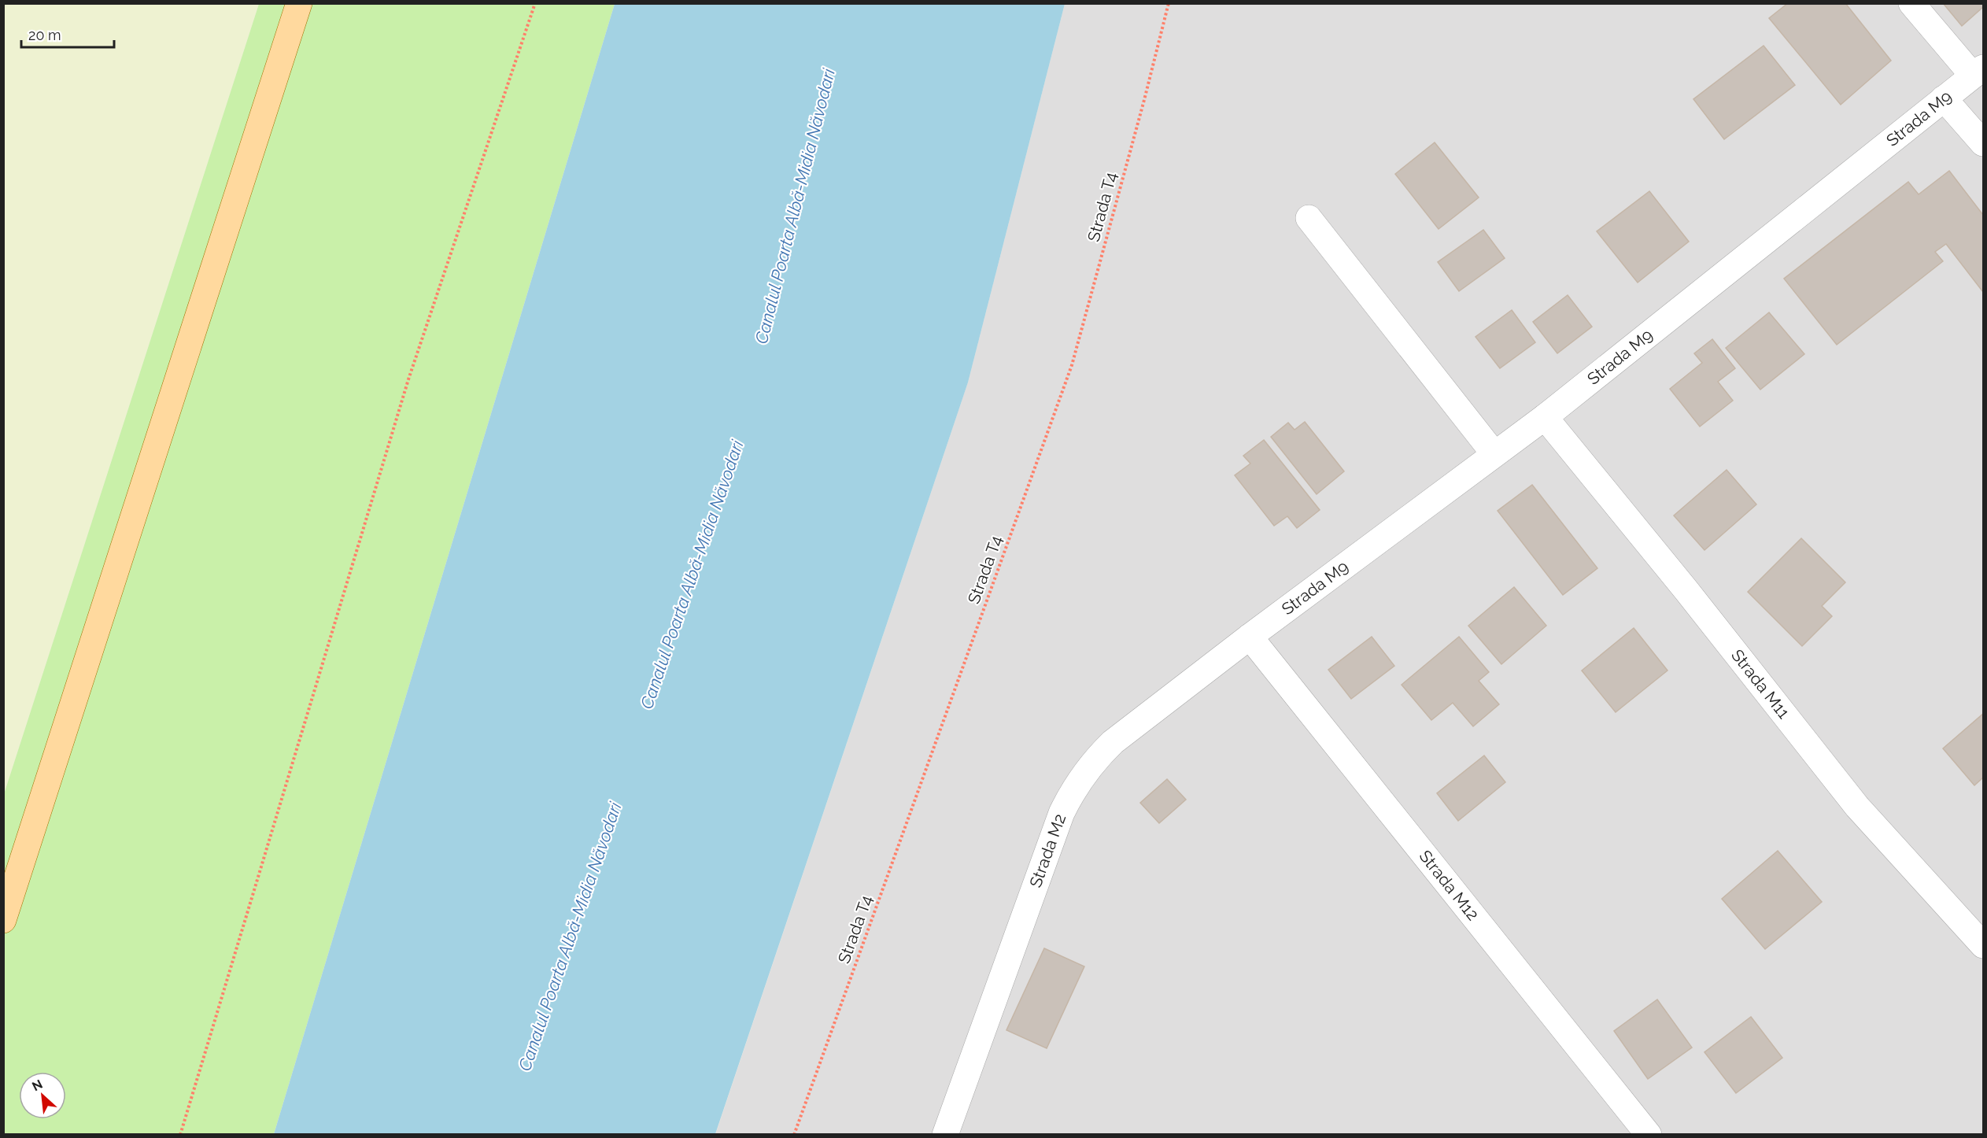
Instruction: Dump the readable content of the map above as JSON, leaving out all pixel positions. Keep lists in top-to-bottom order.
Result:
{
  "streets": {
    "street": [
      "Strada M9",
      "Strada M11",
      "Strada M2",
      "Strada M12"
    ],
    "path": ["Strada T4"]
  },
  "crossings": [
    ["Strada M9", "Strada M11"],
    ["Strada M9", "Strada M2"],
    ["Strada M9", "Strada M12"],
    ["Strada M2", "Strada M12"]
  ],
  "water": ["Canalul Poarta Albă-Midia Năvodari"],
  "scale_bar": "20 m",
  "north": "top left"
}
